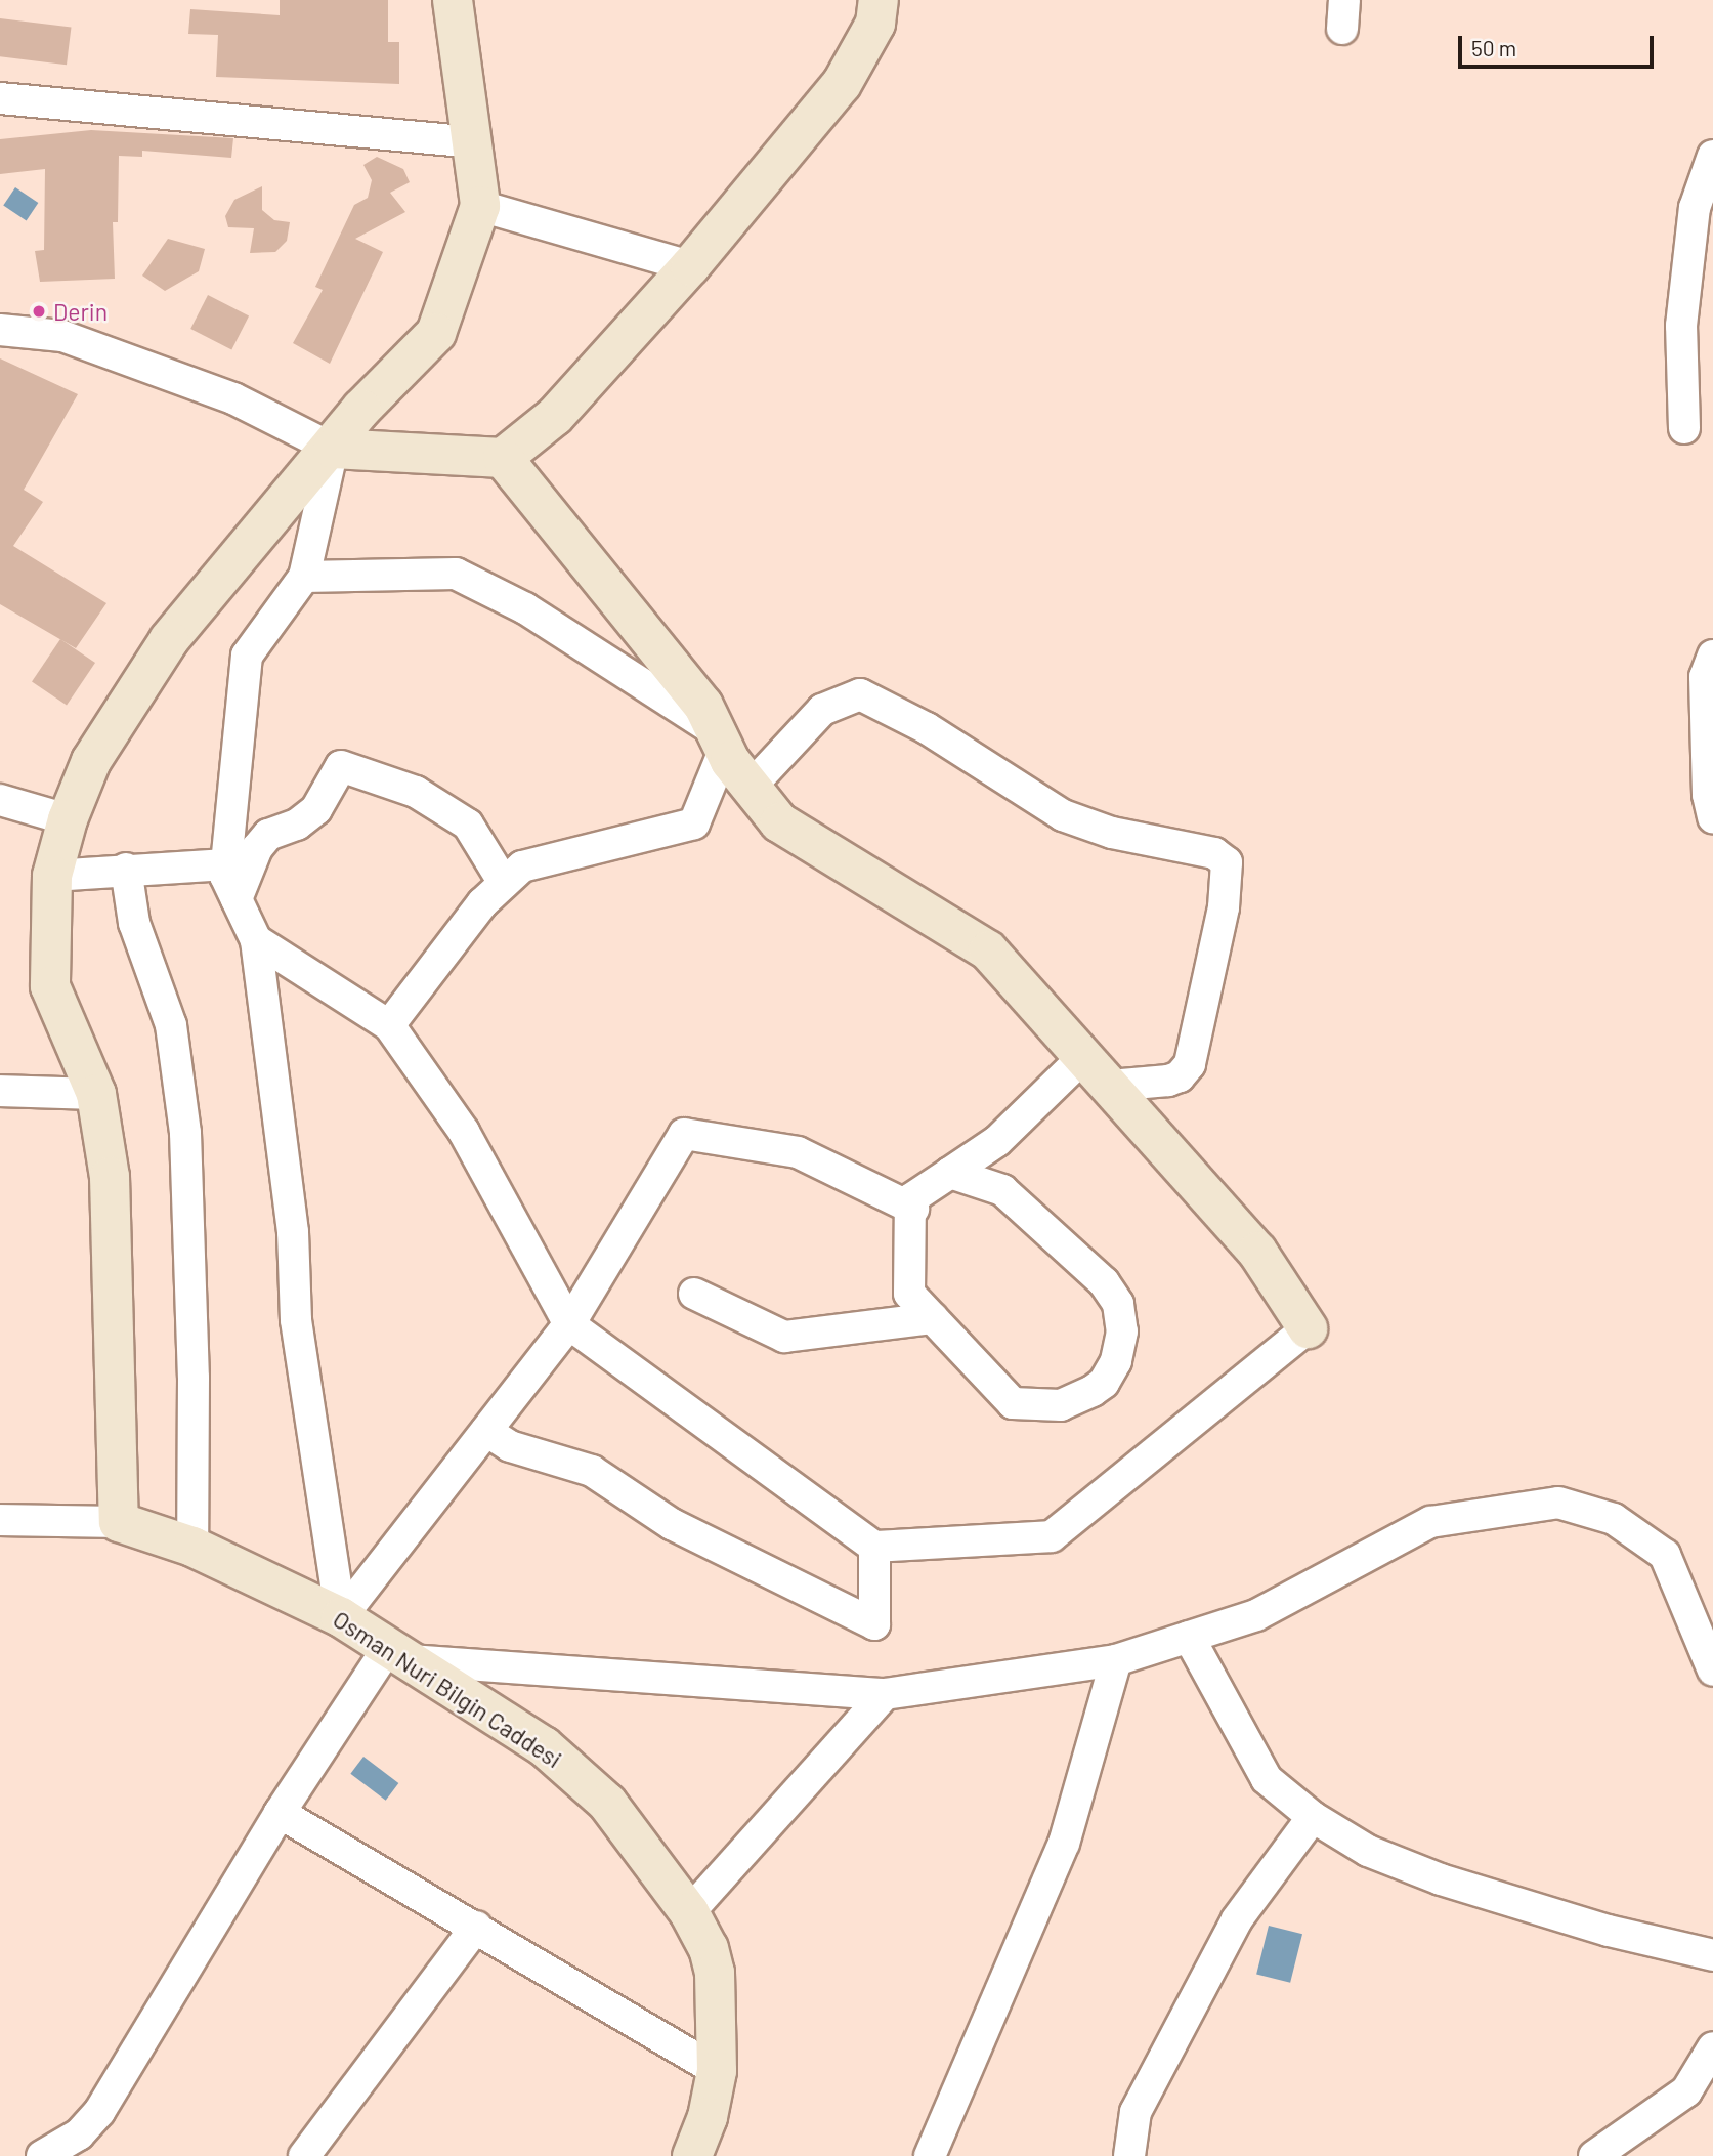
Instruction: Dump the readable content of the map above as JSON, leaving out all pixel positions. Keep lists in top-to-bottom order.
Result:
{
  "streets": {
    "street": ["Osman Nuri Bilgin Caddesi"]
  },
  "places": ["Derin"],
  "scale_bar": "50 m"
}
